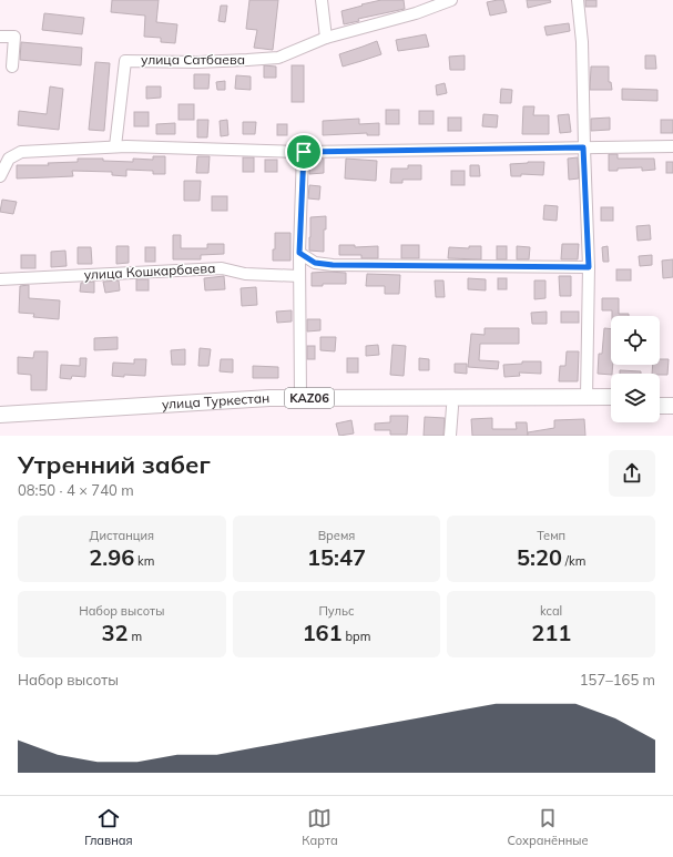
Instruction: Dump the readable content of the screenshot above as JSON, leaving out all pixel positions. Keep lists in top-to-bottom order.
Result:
{
  "streets": {
    "highway": ["KАZ06", "улица Туркестан"],
    "street": ["улица Сатбаева", "улица Кошкарбаева"]
  },
  "page": {
    "heading": ["Утренний забег", "08:50 · 4 × 740 m"],
    "stats": [
      ["Дистанция", "2.96 km"],
      ["Время", "15:47"],
      ["Темп", "5:20 /km"],
      ["Набор высоты", "32 m"],
      ["Пульс", "161 bpm"],
      ["kcal", "211"]
    ],
    "chart": ["Набор высоты", "157–165 m"],
    "tabs": ["Главная", "Карта", "Сохранённые"]
  }
}
